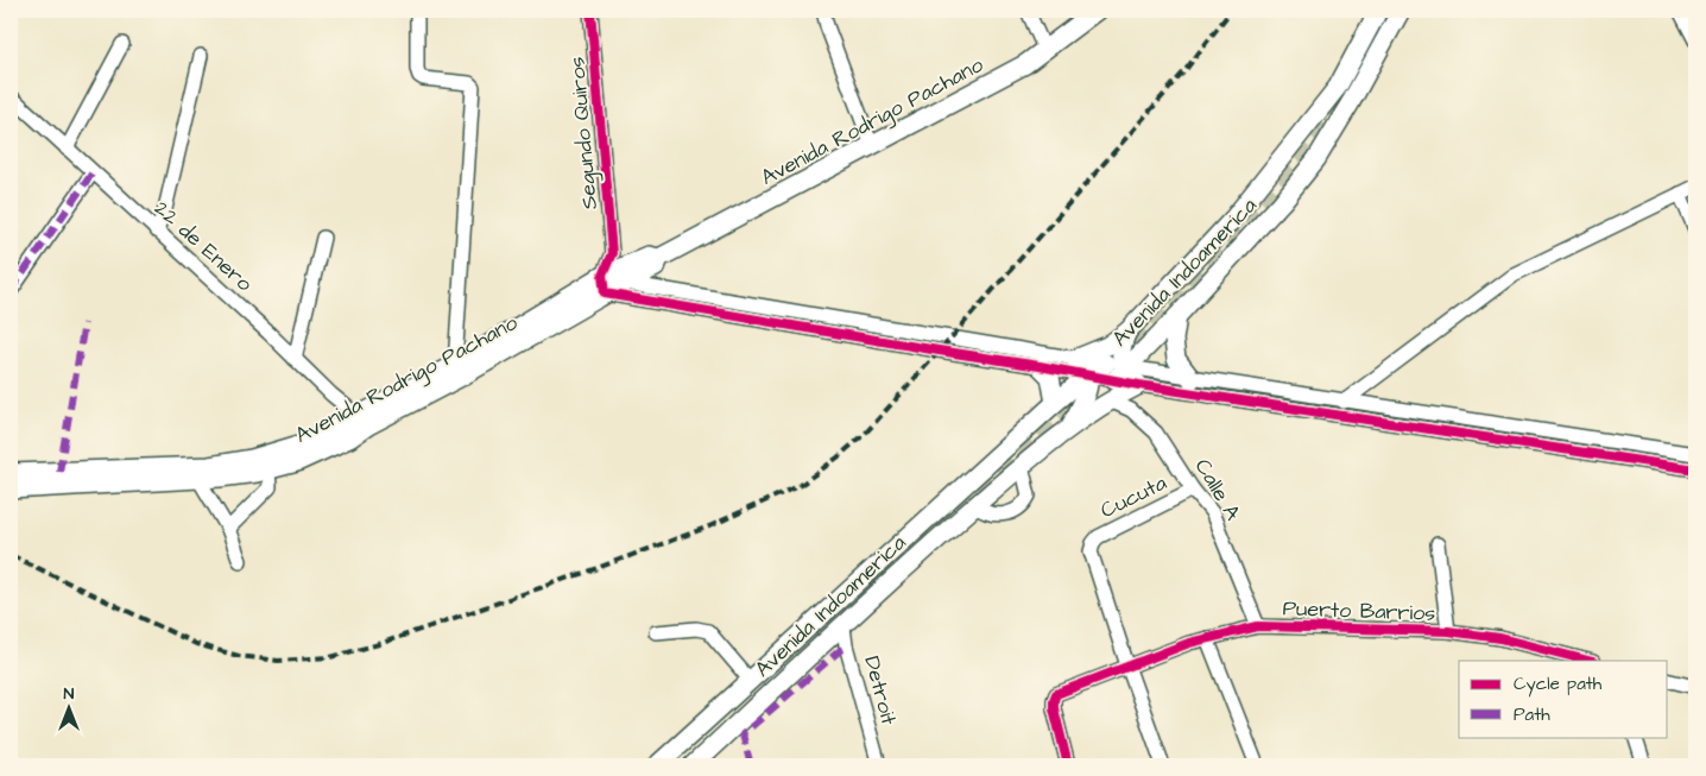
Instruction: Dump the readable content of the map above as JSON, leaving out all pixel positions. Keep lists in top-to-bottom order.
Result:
{
  "streets": {
    "main road": ["Avenida Rodrigo Pachano", "Avenida Indoamerica"],
    "street": [
      "Segundo Quiros",
      "22 de Enero",
      "Calle A",
      "Cucuta",
      "Puerto Barrios",
      "Detroit"
    ]
  },
  "crossings": [
    ["Avenida Rodrigo Pachano", "Segundo Quiros"],
    ["Avenida Rodrigo Pachano", "22 de Enero"],
    ["Avenida Indoamerica", "Detroit"],
    ["Calle A", "Cucuta"],
    ["Calle A", "Puerto Barrios"],
    ["Cucuta", "Puerto Barrios"]
  ],
  "legend": ["Cycle path", "Path"],
  "north": "top"
}
